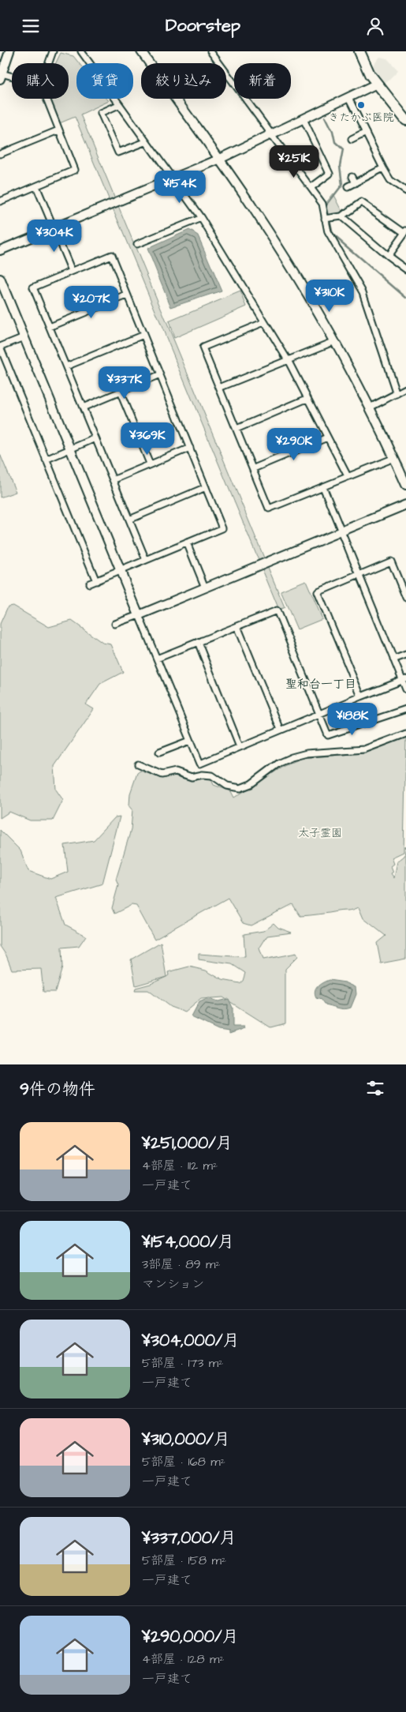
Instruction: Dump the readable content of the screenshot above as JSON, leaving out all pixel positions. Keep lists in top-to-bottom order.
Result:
{
  "districts": ["聖和台一丁目"],
  "parks": ["太子霊園"],
  "places": ["きたかぶ医院"],
  "page": {
    "header": "Doorstep",
    "chip": [
      "購入",
      "賃貸",
      "絞り込み",
      "新着"
    ],
    "price": [
      "¥251K",
      "¥154K",
      "¥304K",
      "¥310K",
      "¥207K",
      "¥337K",
      "¥369K",
      "¥290K",
      "¥188K"
    ],
    "heading": "9件の物件",
    "list": [
      {
        "name": "¥251,000/月",
        "note": "4部屋 · 112 m² · 一戸建て"
      },
      {
        "name": "¥154,000/月",
        "note": "3部屋 · 89 m² · マンション"
      },
      {
        "name": "¥304,000/月",
        "note": "5部屋 · 173 m² · 一戸建て"
      },
      {
        "name": "¥310,000/月",
        "note": "5部屋 · 168 m² · 一戸建て"
      },
      {
        "name": "¥337,000/月",
        "note": "5部屋 · 158 m² · 一戸建て"
      },
      {
        "name": "¥290,000/月",
        "note": "4部屋 · 128 m² · 一戸建て"
      }
    ]
  }
}
